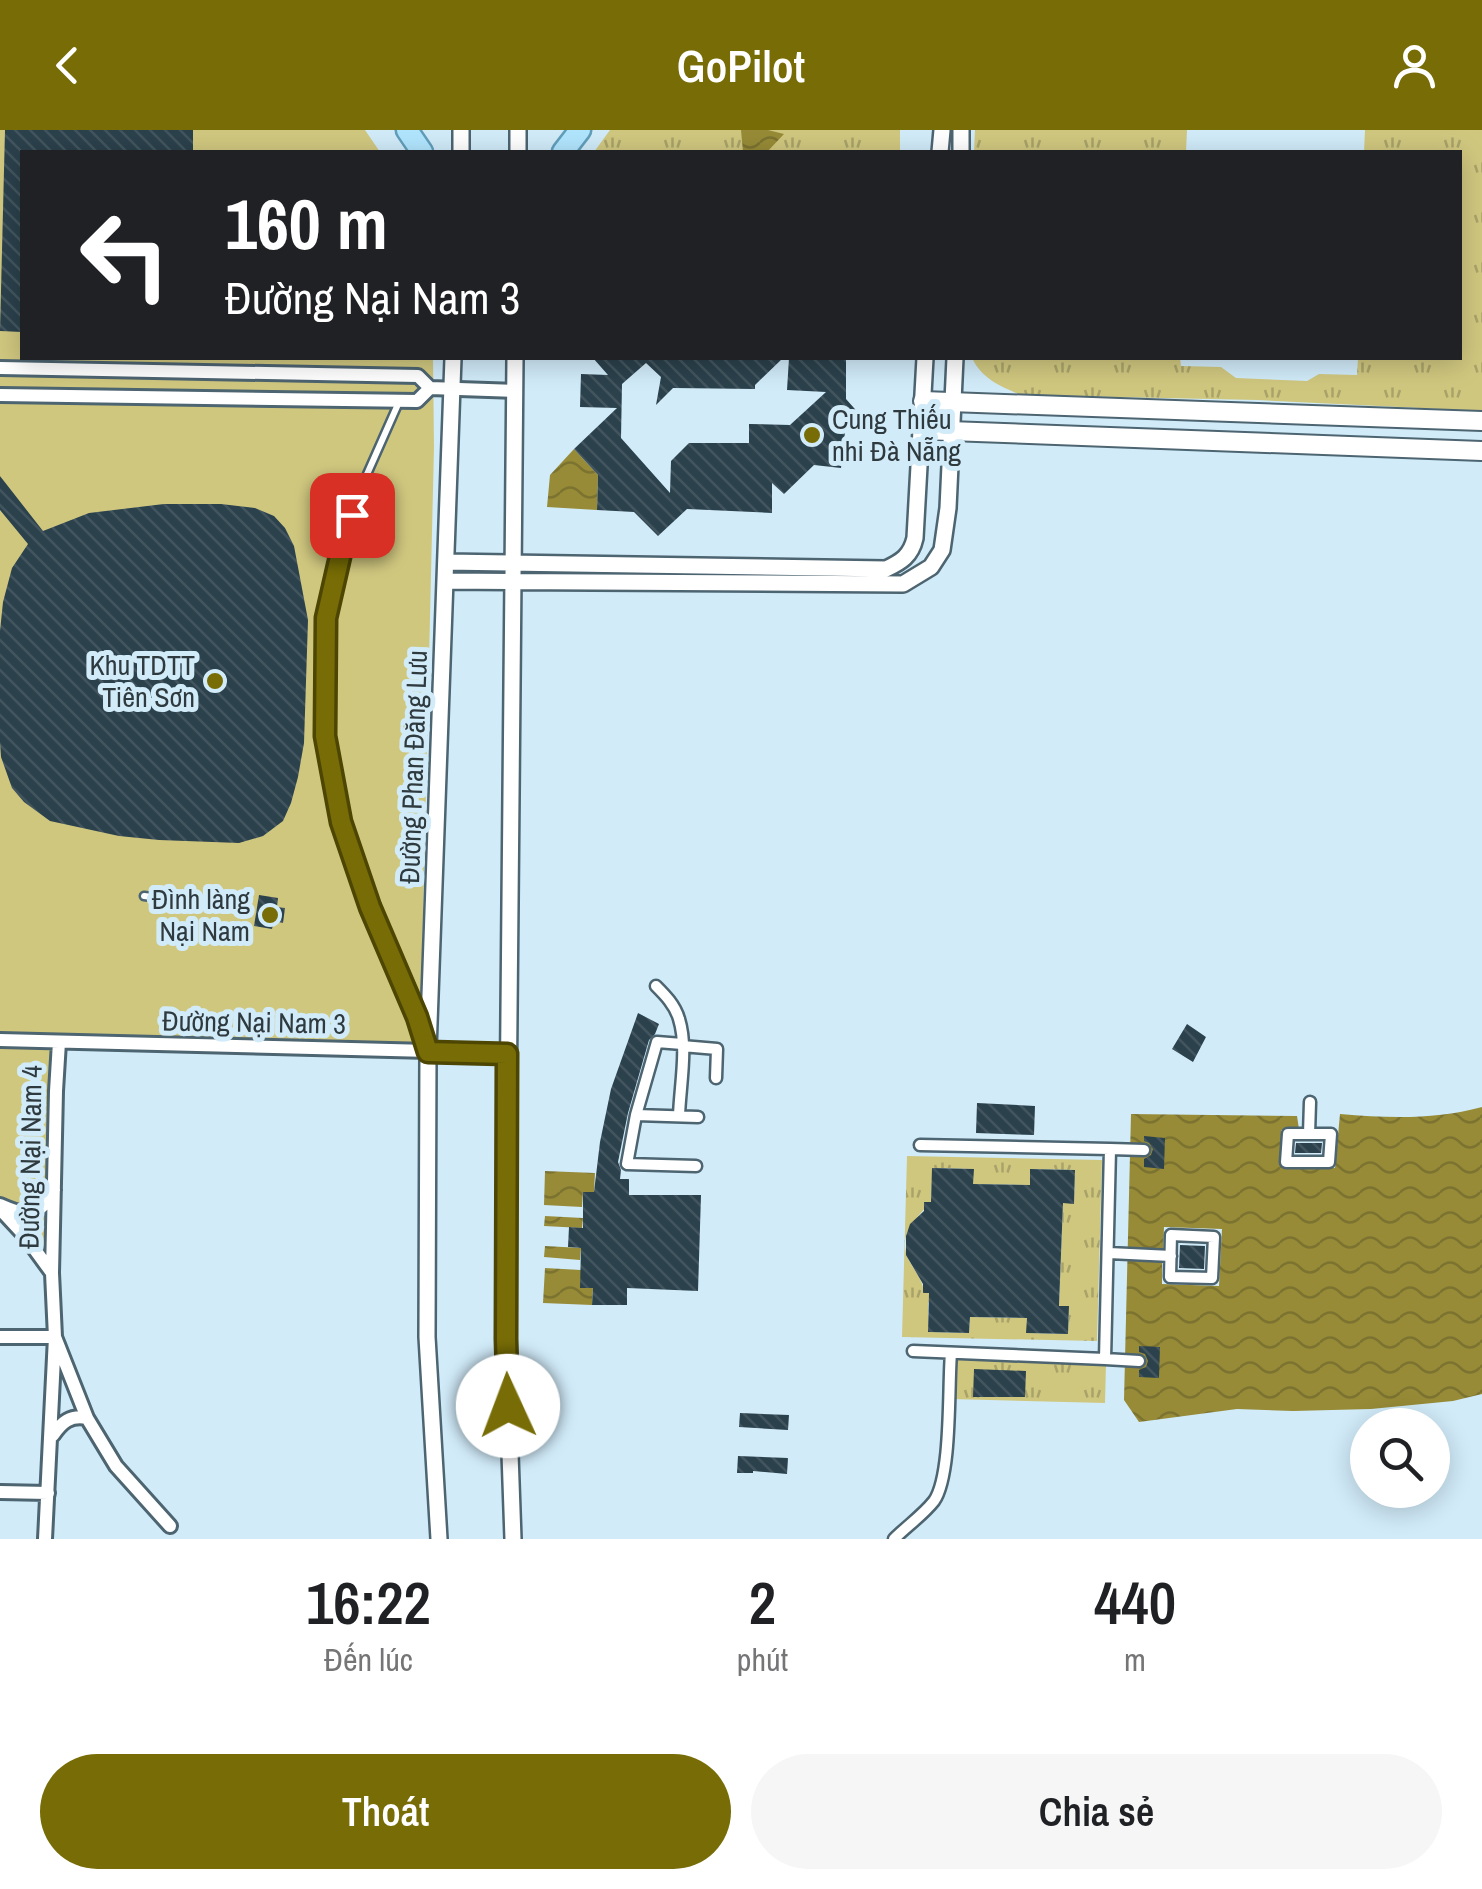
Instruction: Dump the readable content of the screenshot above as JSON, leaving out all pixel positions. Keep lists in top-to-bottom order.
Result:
{
  "streets": {
    "street": ["Đường Phan Đăng Lưu", "Đường Nại Nam 3", "Đường Nại Nam 4"]
  },
  "crossings": [
    ["Đường Phan Đăng Lưu", "Đường Nại Nam 3"],
    ["Đường Nại Nam 3", "Đường Nại Nam 4"]
  ],
  "places": ["Cung Thiếu nhi Đà Nẵng", "Khu TDTT Tiên Sơn", "Đình làng Nại Nam"],
  "page": {
    "header": "GoPilot",
    "turn": ["160 m", "Đường Nại Nam 3"],
    "eta": [
      "16:22",
      "Đến lúc",
      "2",
      "phút",
      "440",
      "m"
    ],
    "buttons": ["Thoát", "Chia sẻ"]
  }
}
